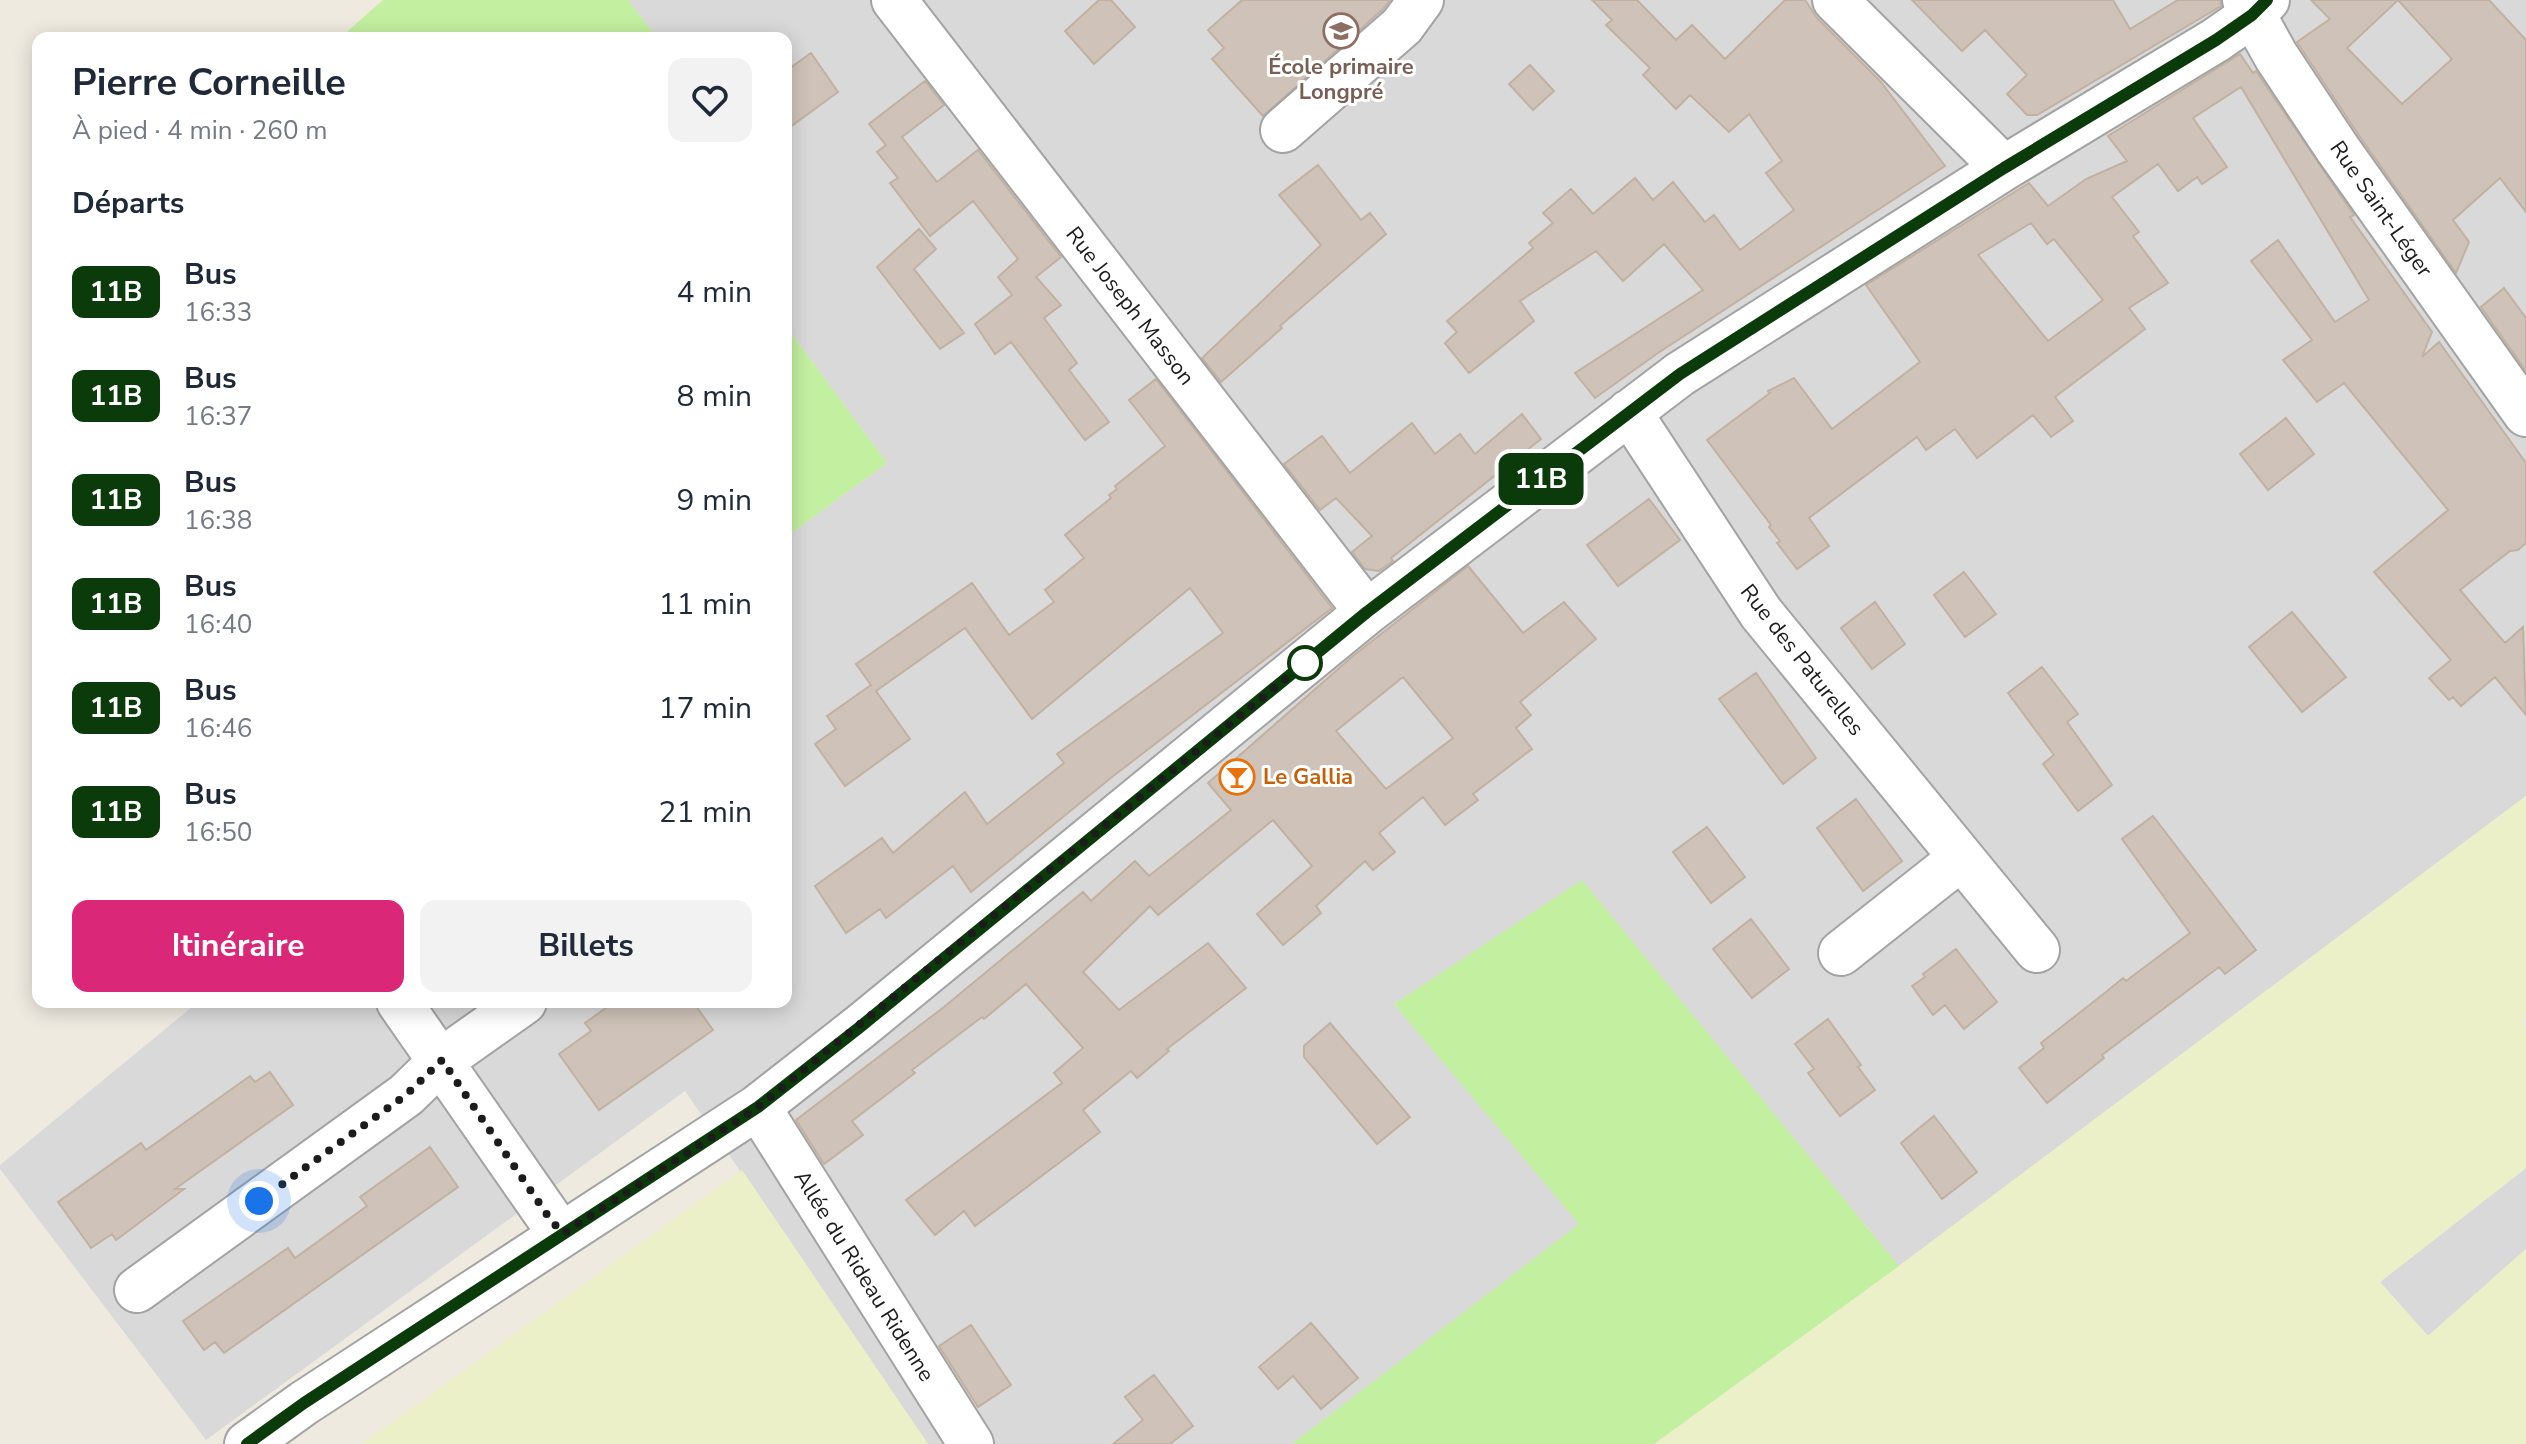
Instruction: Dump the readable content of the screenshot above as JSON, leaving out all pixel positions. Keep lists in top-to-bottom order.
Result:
{
  "streets": {
    "street": [
      "Rue Saint-Léger",
      "Rue Joseph Masson",
      "Rue des Paturelles",
      "Allée du Rideau Ridenne"
    ]
  },
  "places": {
    "school or university": ["École primaire Longpré"],
    "bar": ["Le Gallia"]
  },
  "lines": ["bus line 11B"],
  "page": {
    "on_map": "11B",
    "heading": [
      ["Pierre Corneille", "À pied · 4 min · 260 m"],
      "Départs"
    ],
    "list": [
      {
        "mark": "11B",
        "name": "Bus",
        "note": "16:33",
        "value": "4 min"
      },
      {
        "mark": "11B",
        "name": "Bus",
        "note": "16:37",
        "value": "8 min"
      },
      {
        "mark": "11B",
        "name": "Bus",
        "note": "16:38",
        "value": "9 min"
      },
      {
        "mark": "11B",
        "name": "Bus",
        "note": "16:40",
        "value": "11 min"
      },
      {
        "mark": "11B",
        "name": "Bus",
        "note": "16:46",
        "value": "17 min"
      },
      {
        "mark": "11B",
        "name": "Bus",
        "note": "16:50",
        "value": "21 min"
      }
    ],
    "buttons": ["Itinéraire", "Billets"]
  }
}
